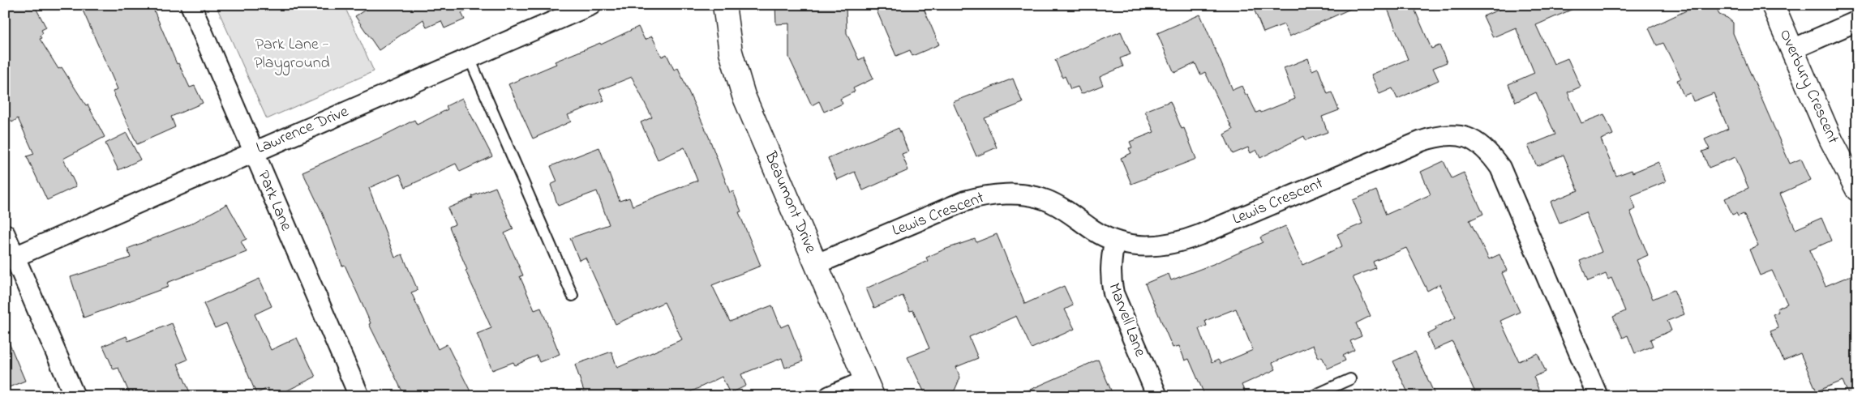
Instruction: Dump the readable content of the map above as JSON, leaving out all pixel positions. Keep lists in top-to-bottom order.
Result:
{
  "streets": {
    "street": [
      "Overbury Crescent",
      "Lawrence Drive",
      "Park Lane",
      "Lewis Crescent",
      "Beaumont Drive",
      "Marvell Lane"
    ]
  },
  "crossings": [
    ["Lawrence Drive", "Park Lane"],
    ["Lewis Crescent", "Beaumont Drive"],
    ["Lewis Crescent", "Marvell Lane"]
  ],
  "parks": ["Park Lane - Playground"]
}
